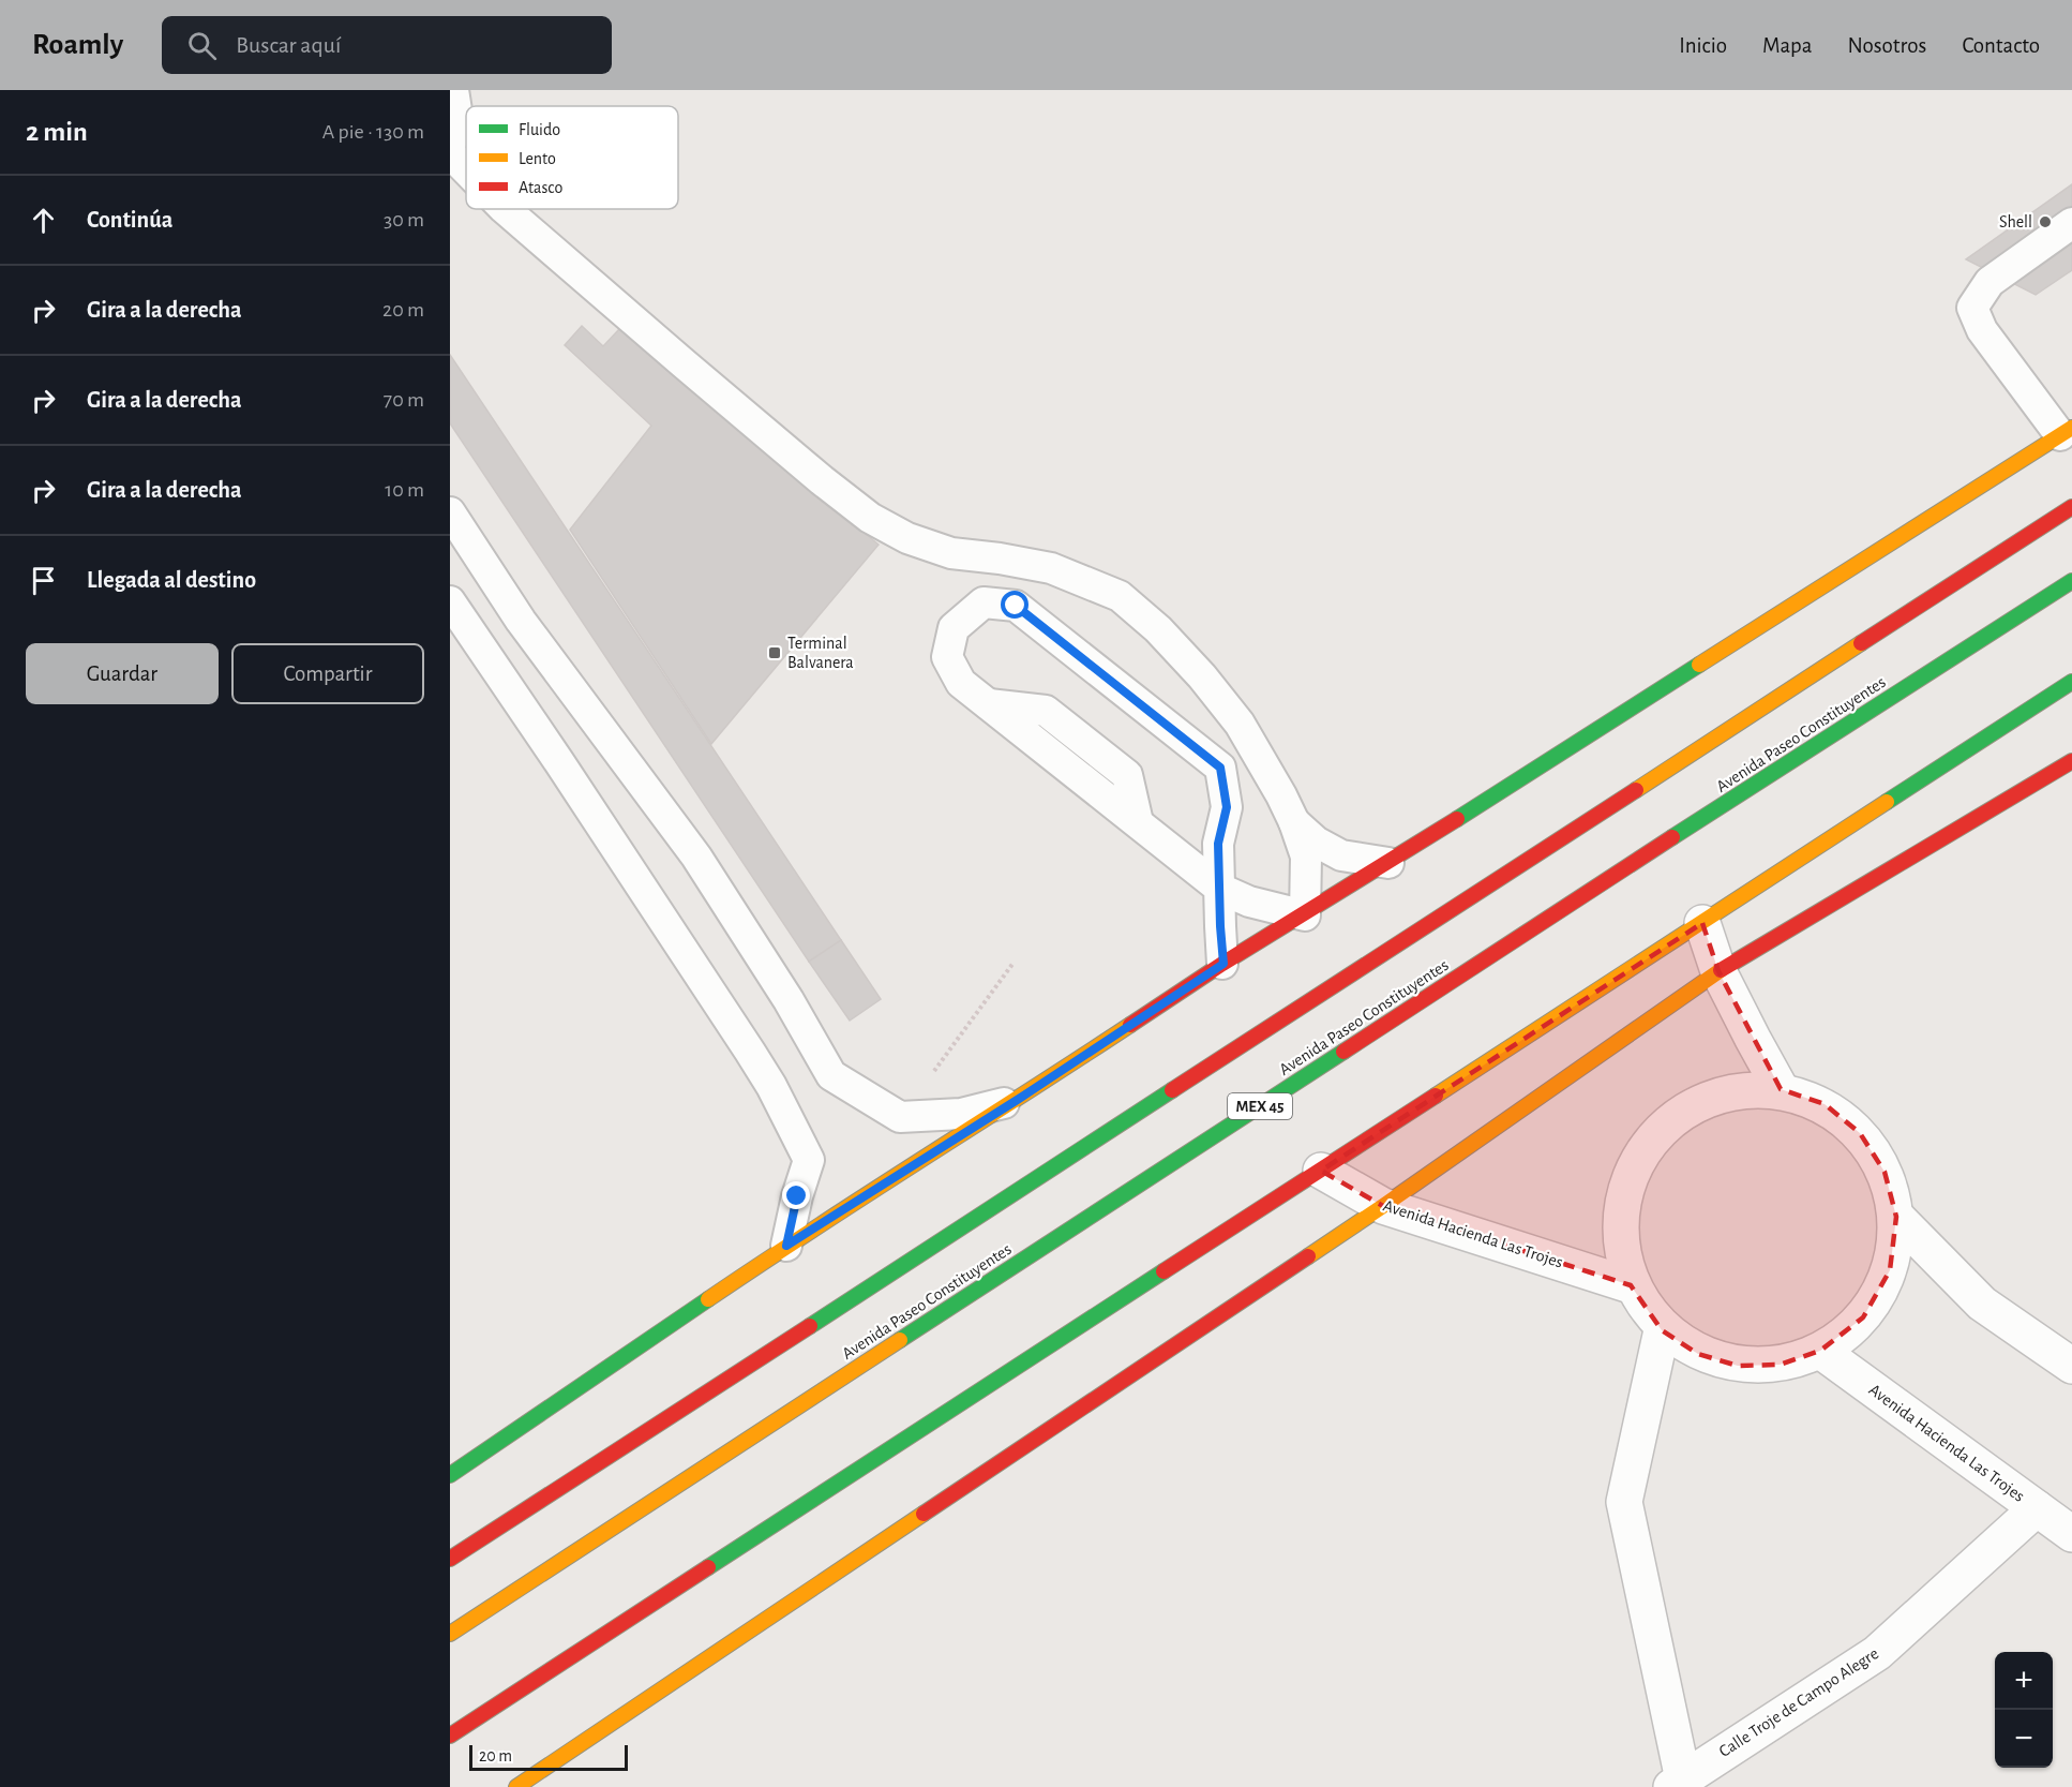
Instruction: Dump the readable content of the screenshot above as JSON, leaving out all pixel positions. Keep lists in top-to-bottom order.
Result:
{
  "streets": {
    "main road": ["Avenida Paseo Constituyentes", "MEX 45"],
    "street": ["Avenida Hacienda Las Trojes", "Calle Troje de Campo Alegre"]
  },
  "crossings": [
    ["Avenida Hacienda Las Trojes", "Calle Troje de Campo Alegre"]
  ],
  "places": {
    "other": ["Shell"],
    "transit": ["Terminal Balvanera"]
  },
  "legend": ["Fluido", "Lento", "Atasco"],
  "scale_bar": "20 m",
  "page": {
    "header": "Roamly",
    "search": "Buscar aquí",
    "nav": [
      "Inicio",
      "Mapa",
      "Nosotros",
      "Contacto"
    ],
    "heading": ["2 min", "A pie · 130 m"],
    "list": [
      ["Continúa", "30 m"],
      ["Gira a la derecha", "20 m"],
      ["Gira a la derecha", "70 m"],
      ["Gira a la derecha", "10 m"],
      "Llegada al destino"
    ],
    "buttons": ["Guardar", "Compartir"],
    "map_buttons": ["+", "−"],
    "scale": "20 m"
  }
}
